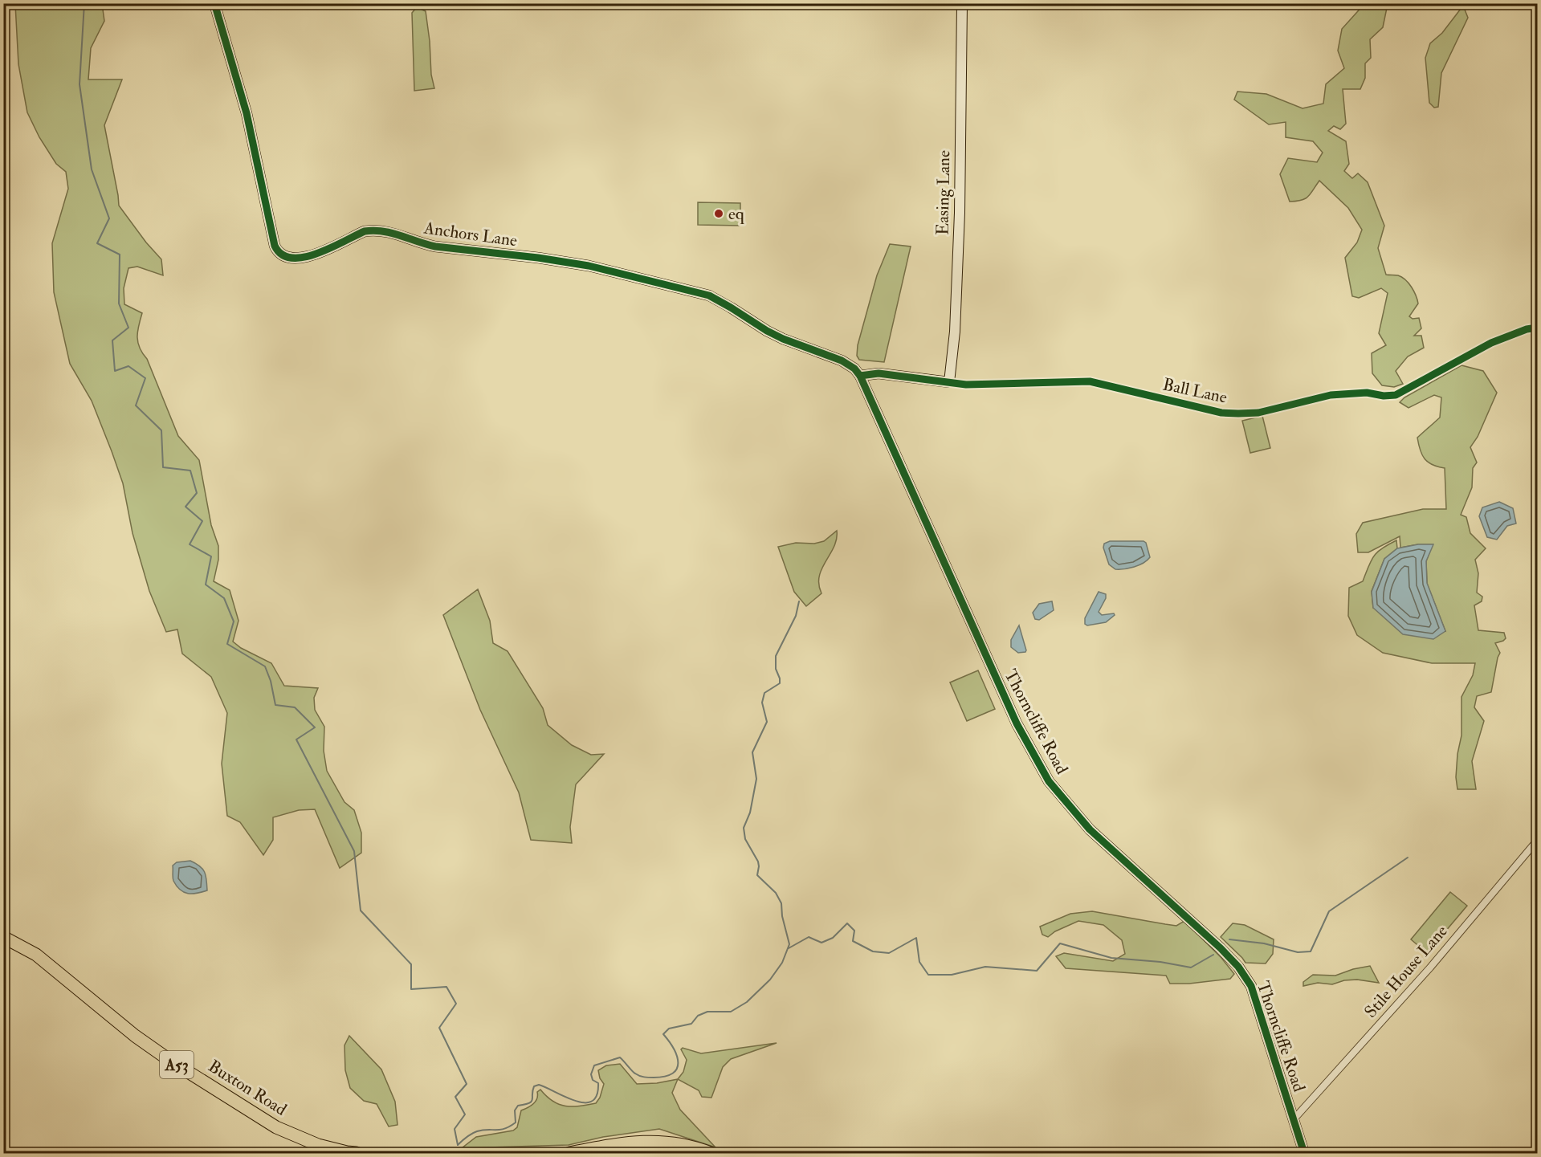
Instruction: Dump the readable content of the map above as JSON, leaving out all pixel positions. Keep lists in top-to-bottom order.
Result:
{
  "streets": {
    "highway": ["A53", "Buxton Road"],
    "street": [
      "Easing Lane",
      "Anchors Lane",
      "Ball Lane",
      "Thorncliffe Road",
      "Stile House Lane"
    ]
  },
  "crossings": [
    ["Easing Lane", "Ball Lane"],
    ["Anchors Lane", "Thorncliffe Road"],
    ["Ball Lane", "Thorncliffe Road"],
    ["Thorncliffe Road", "Stile House Lane"]
  ],
  "places": ["eq"]
}
